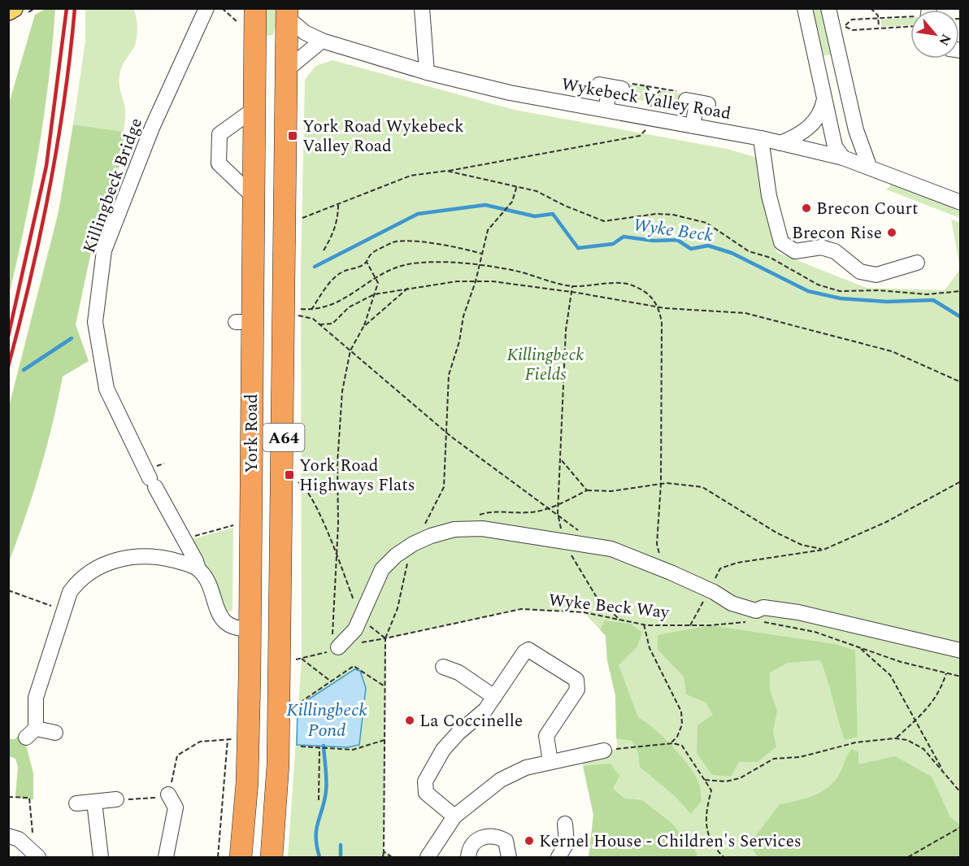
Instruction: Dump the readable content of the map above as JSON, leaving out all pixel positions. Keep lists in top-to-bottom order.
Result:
{
  "streets": {
    "highway": ["York Road", "A64"],
    "street": ["Wykebeck Valley Road", "Killingbeck Bridge"],
    "path": ["Wyke Beck Way"]
  },
  "crossings": [
    ["Wykebeck Valley Road", "York Road"],
    ["Killingbeck Bridge", "York Road"]
  ],
  "water": ["Wyke Beck", "Killingbeck Pond"],
  "parks": ["Killingbeck Fields"],
  "places": {
    "transit": ["York Road Wykebeck Valley Road", "York Road Highways Flats"],
    "other": [
      "Brecon Court",
      "Brecon Rise",
      "La Coccinelle",
      "Kernel House - Children's Services"
    ]
  },
  "north": "bottom right"
}
